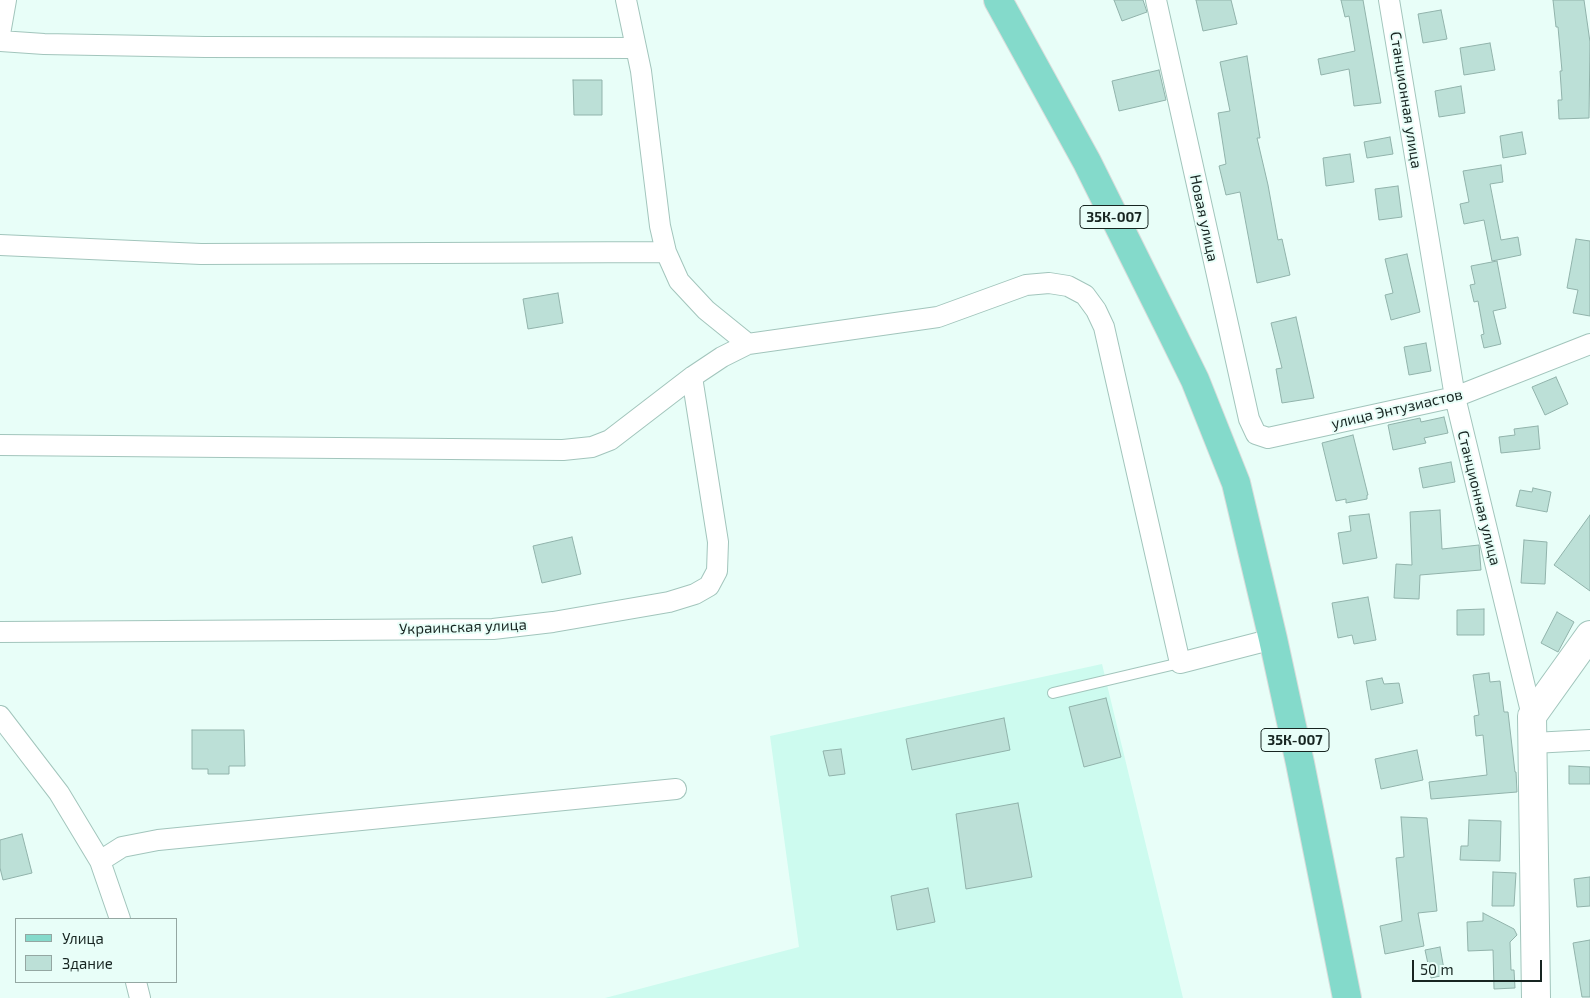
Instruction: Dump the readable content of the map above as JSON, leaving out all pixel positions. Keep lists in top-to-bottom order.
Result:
{
  "streets": {
    "main road": ["35К-007"],
    "street": [
      "Станционная улица",
      "Новая улица",
      "улица Энтузиастов",
      "Украинская улица"
    ]
  },
  "crossings": [
    ["Станционная улица", "улица Энтузиастов"],
    ["Новая улица", "улица Энтузиастов"]
  ],
  "legend": ["Улица", "Здание"],
  "scale_bar": "50 m"
}
